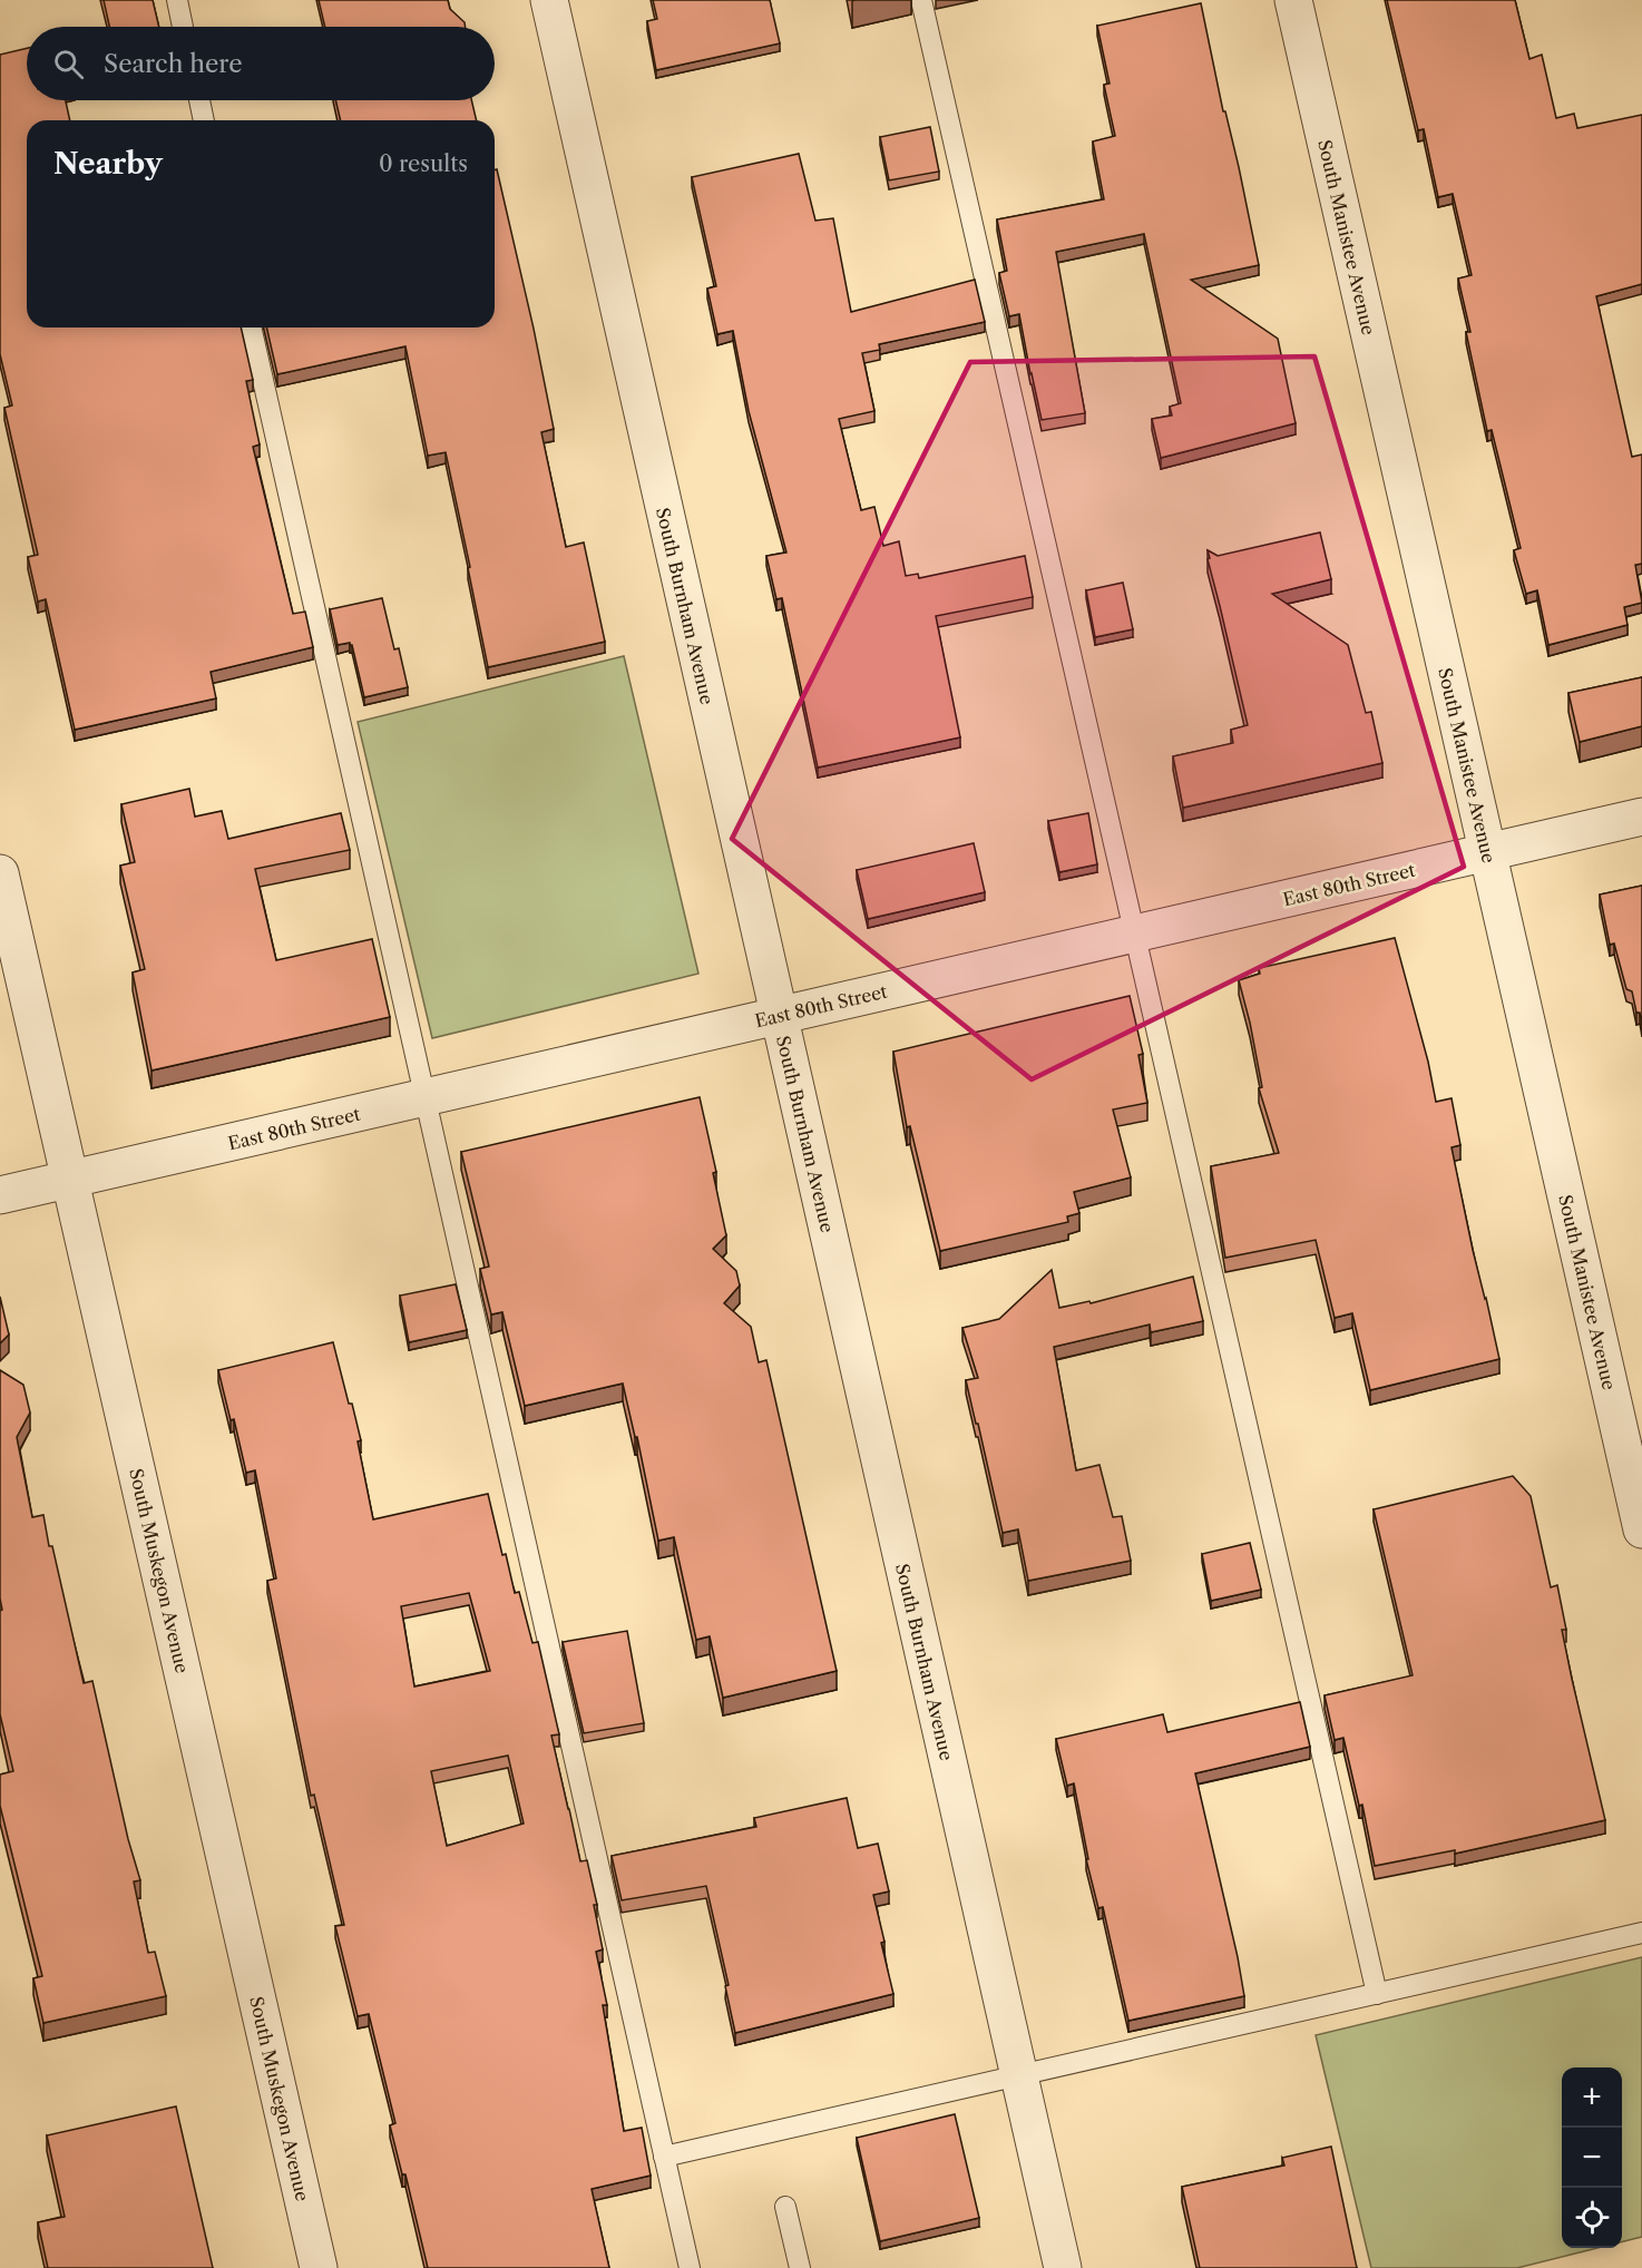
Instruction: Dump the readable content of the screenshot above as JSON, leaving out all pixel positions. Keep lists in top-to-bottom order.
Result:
{
  "streets": {
    "street": [
      "South Manistee Avenue",
      "South Burnham Avenue",
      "East 80th Street",
      "South Muskegon Avenue"
    ]
  },
  "crossings": [
    ["South Manistee Avenue", "East 80th Street"],
    ["South Burnham Avenue", "East 80th Street"],
    ["East 80th Street", "South Muskegon Avenue"]
  ],
  "page": {
    "search": "Search here",
    "heading": ["Nearby", "0 results"],
    "map_buttons": ["+", "−"]
  }
}
